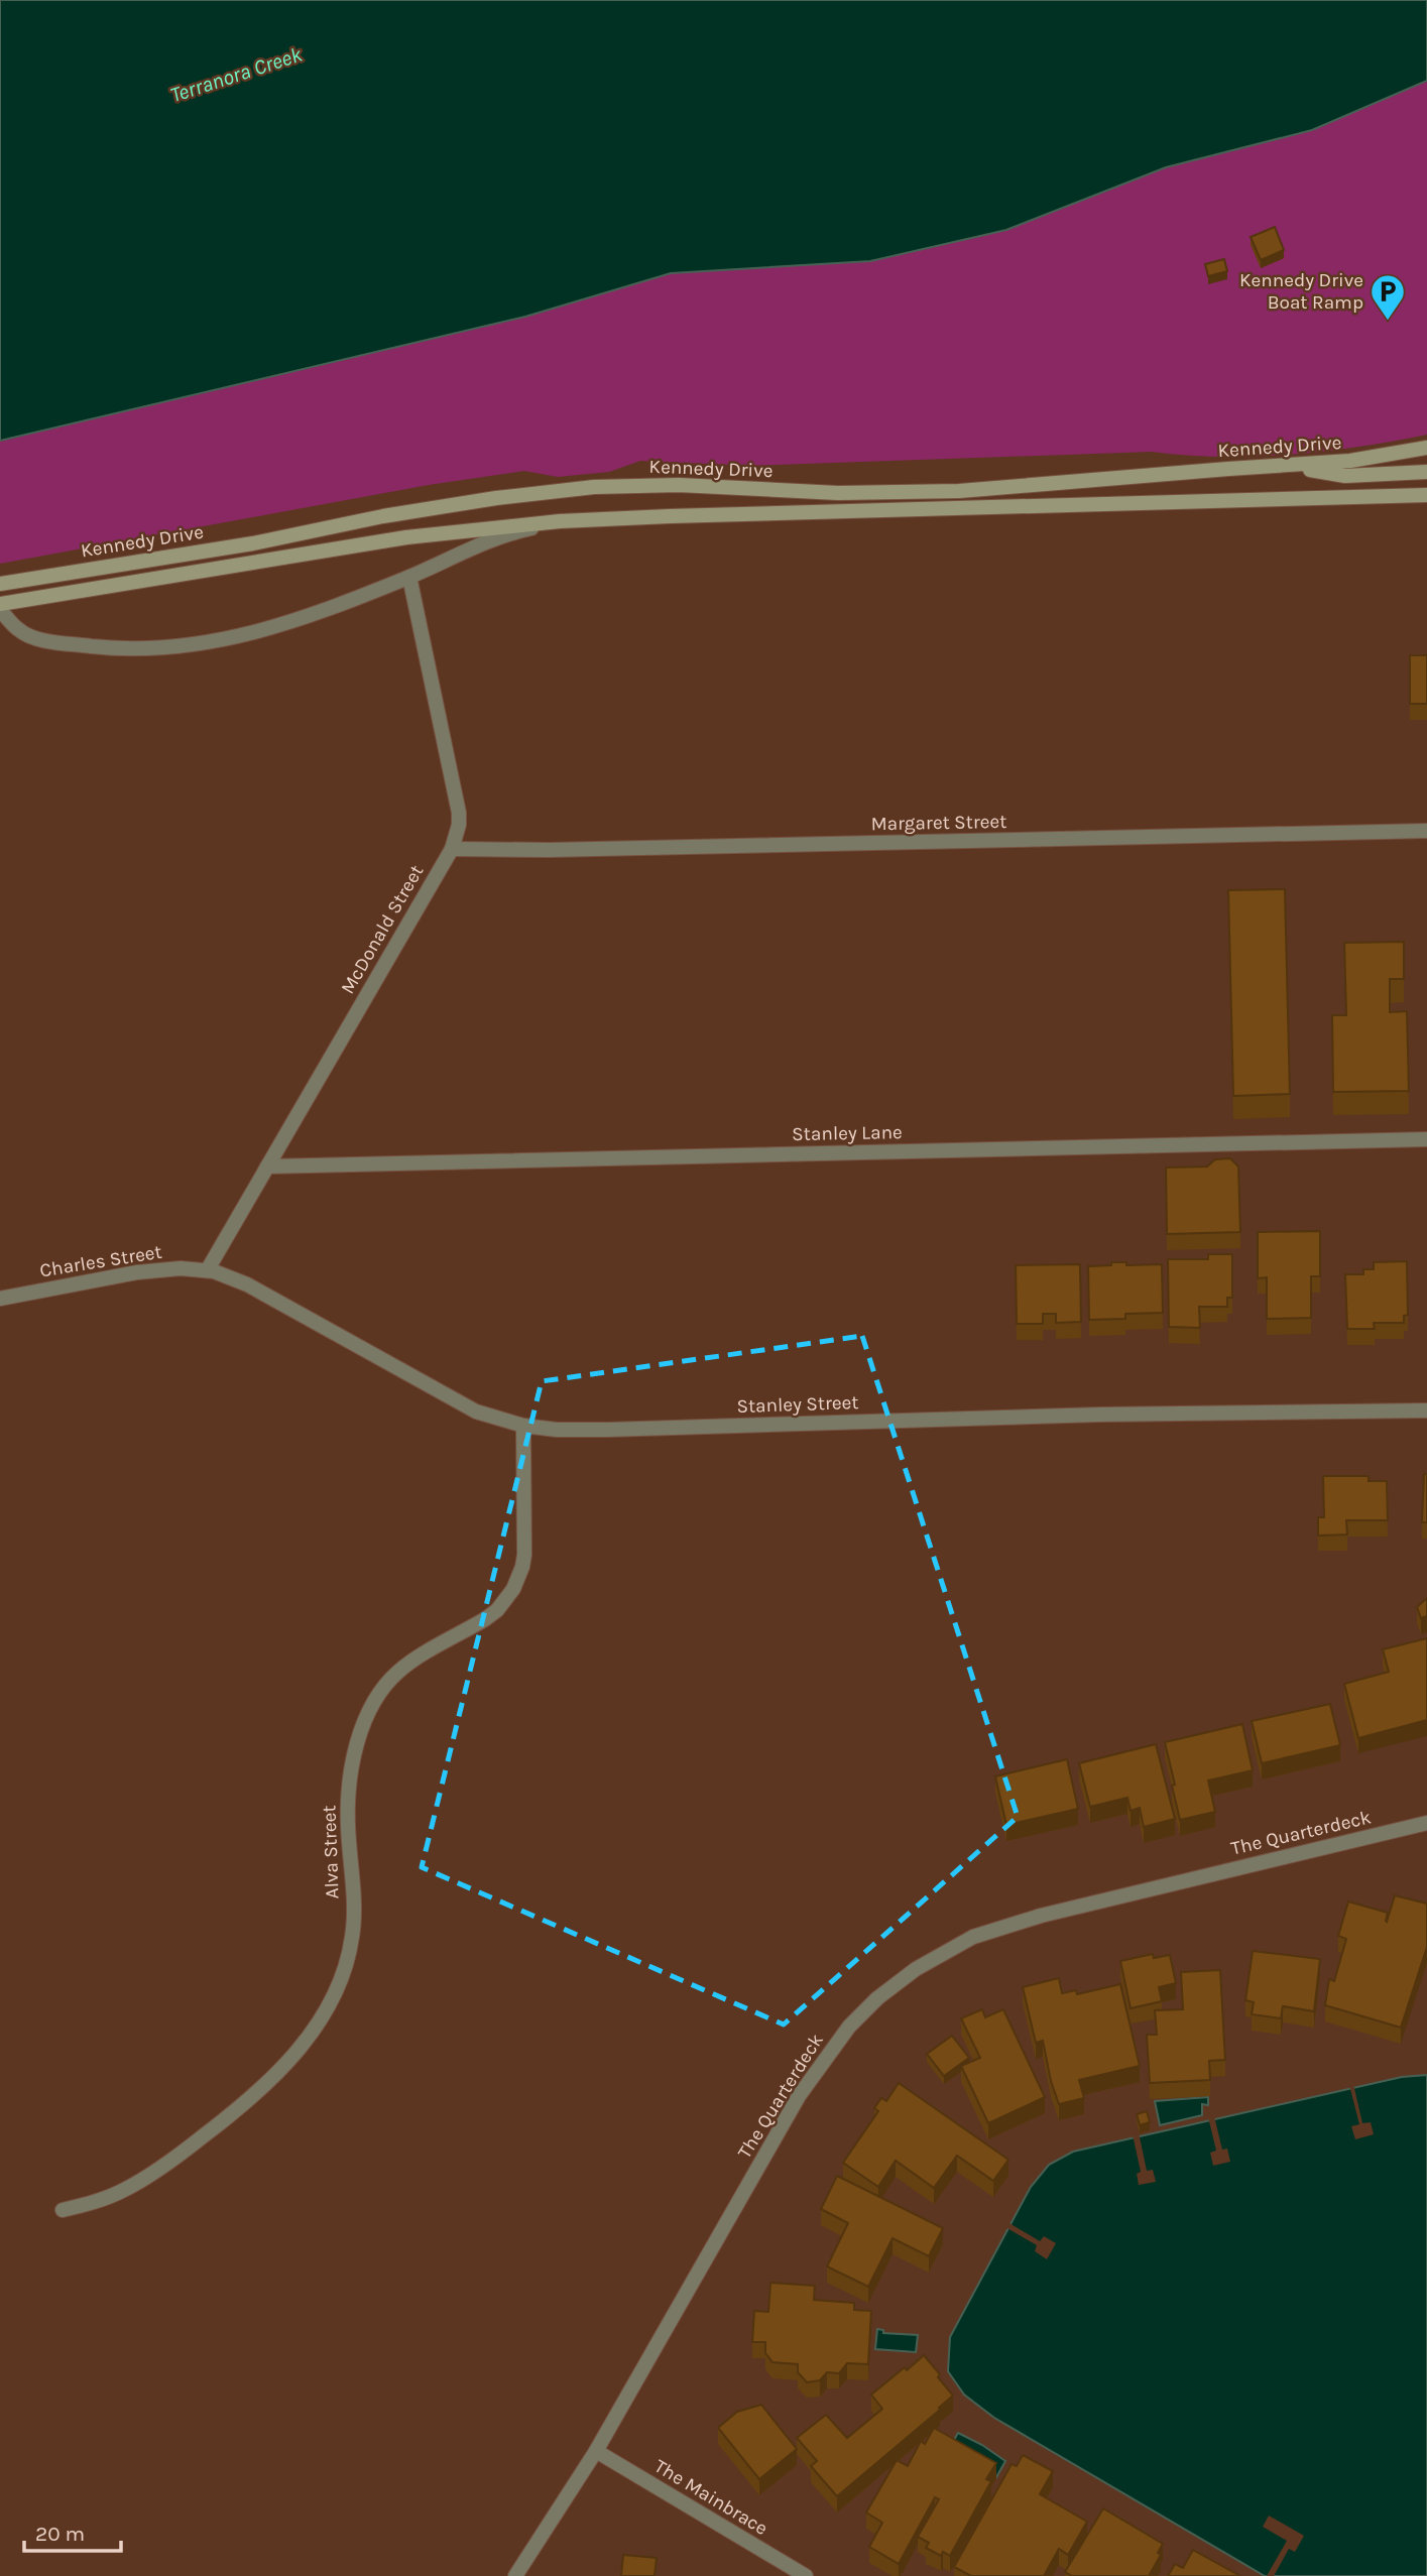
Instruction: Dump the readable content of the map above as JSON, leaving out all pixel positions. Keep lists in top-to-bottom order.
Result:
{
  "streets": {
    "street": [
      "Kennedy Drive",
      "Margaret Street",
      "McDonald Street",
      "Stanley Lane",
      "Charles Street",
      "Stanley Street",
      "The Quarterdeck",
      "Alva Street",
      "The Mainbrace"
    ]
  },
  "crossings": [
    ["Margaret Street", "McDonald Street"],
    ["McDonald Street", "Stanley Lane"],
    ["McDonald Street", "Charles Street"],
    ["McDonald Street", "Stanley Street"],
    ["Charles Street", "Stanley Street"],
    ["Stanley Street", "Alva Street"],
    ["The Quarterdeck", "The Mainbrace"]
  ],
  "water": ["Terranora Creek"],
  "places": {
    "parking": ["Kennedy Drive Boat Ramp"]
  },
  "scale_bar": "20 m"
}
